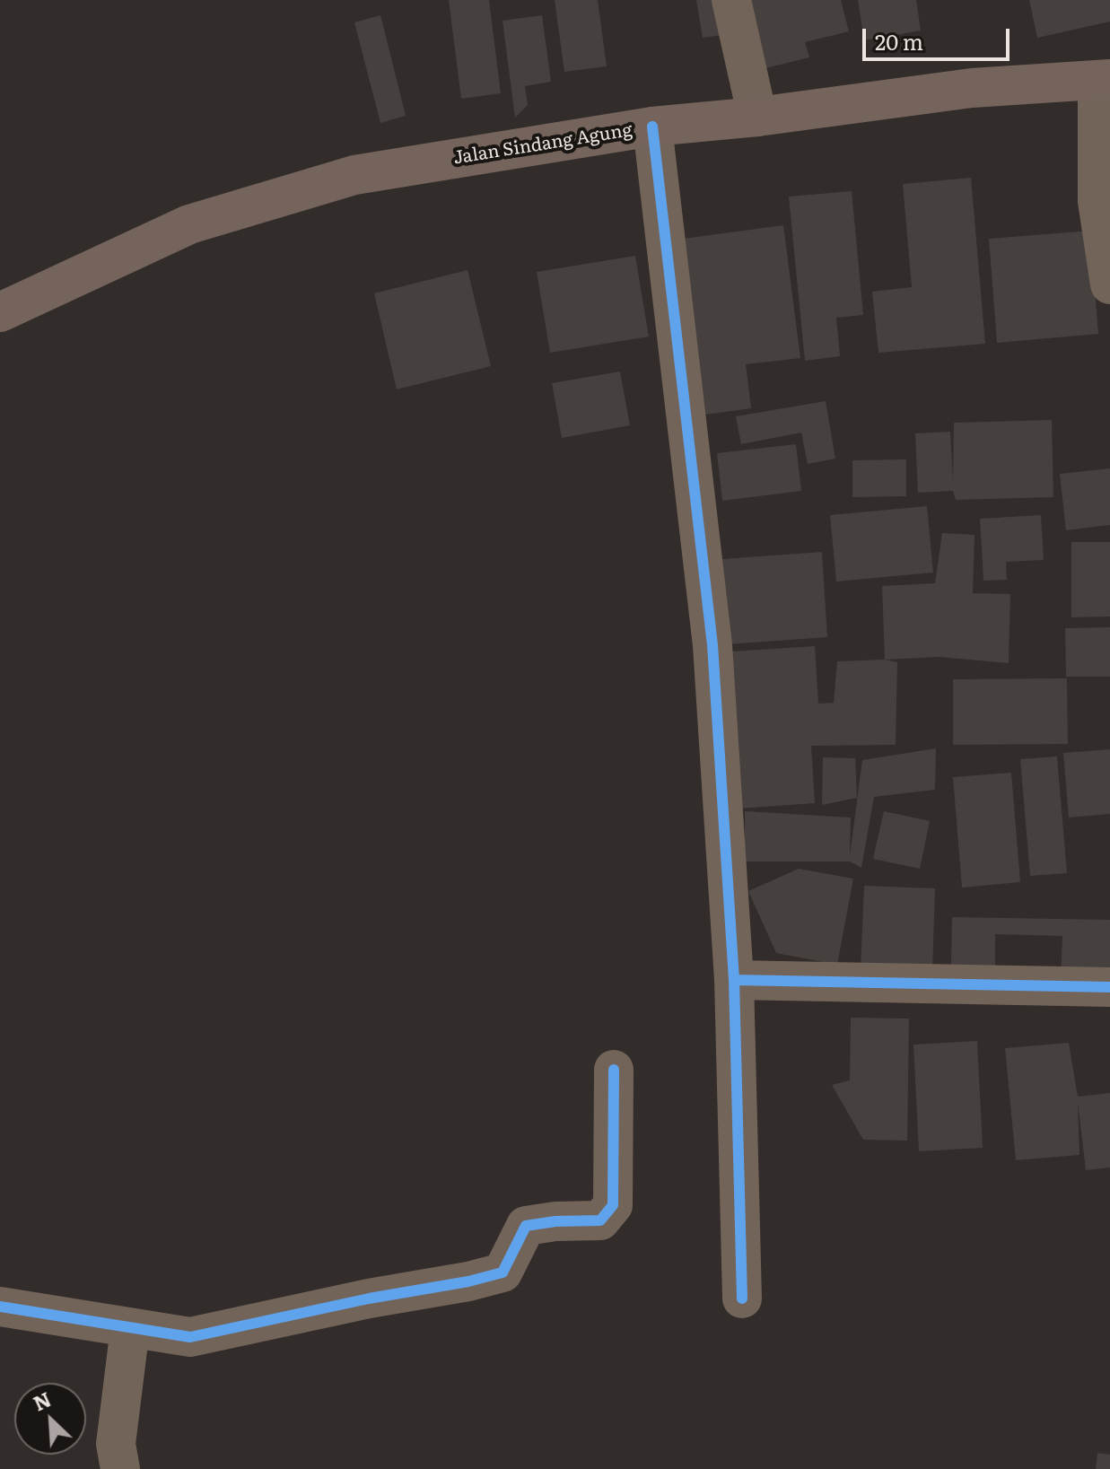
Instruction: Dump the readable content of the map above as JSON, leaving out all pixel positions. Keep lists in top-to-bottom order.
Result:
{
  "streets": {
    "main road": ["Jalan Sindang Agung"]
  },
  "scale_bar": "20 m",
  "north": "top left"
}
